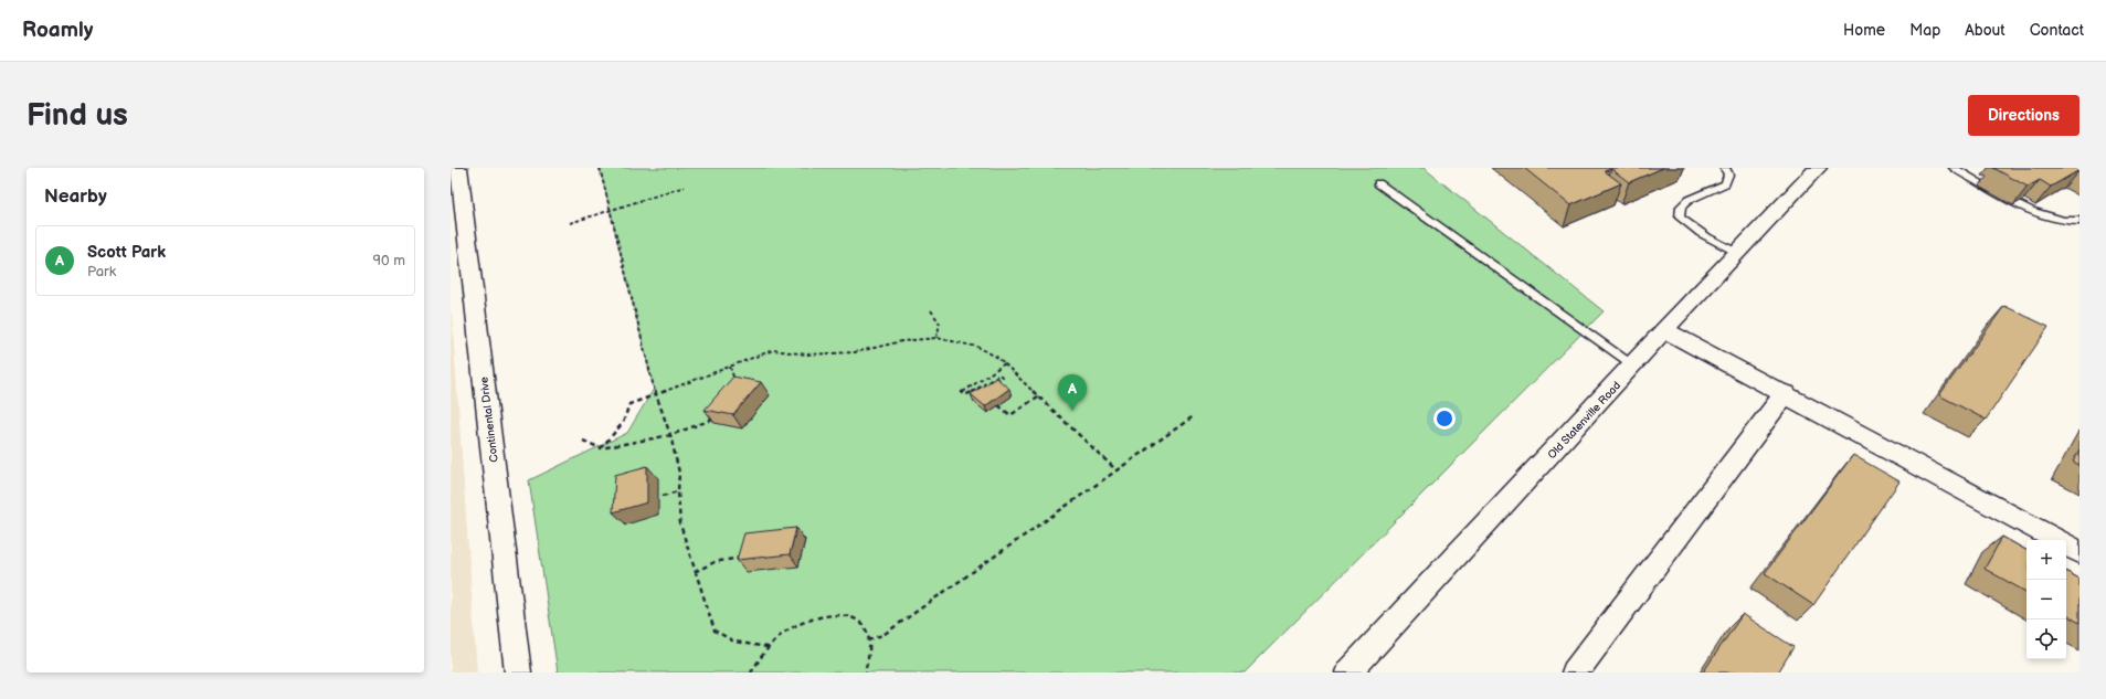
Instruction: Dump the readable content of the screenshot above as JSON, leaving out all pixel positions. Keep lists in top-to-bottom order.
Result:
{
  "streets": {
    "street": ["Continental Drive", "Old Statenville Road"]
  },
  "page": {
    "header": "Roamly",
    "nav": [
      "Home",
      "Map",
      "About",
      "Contact"
    ],
    "buttons": "Directions",
    "title": "Find us",
    "heading": "Nearby",
    "list": [
      {
        "mark": "A",
        "name": "Scott Park",
        "note": "Park",
        "value": "90 m"
      }
    ],
    "pins": "A",
    "map_buttons": ["+", "−"]
  }
}
